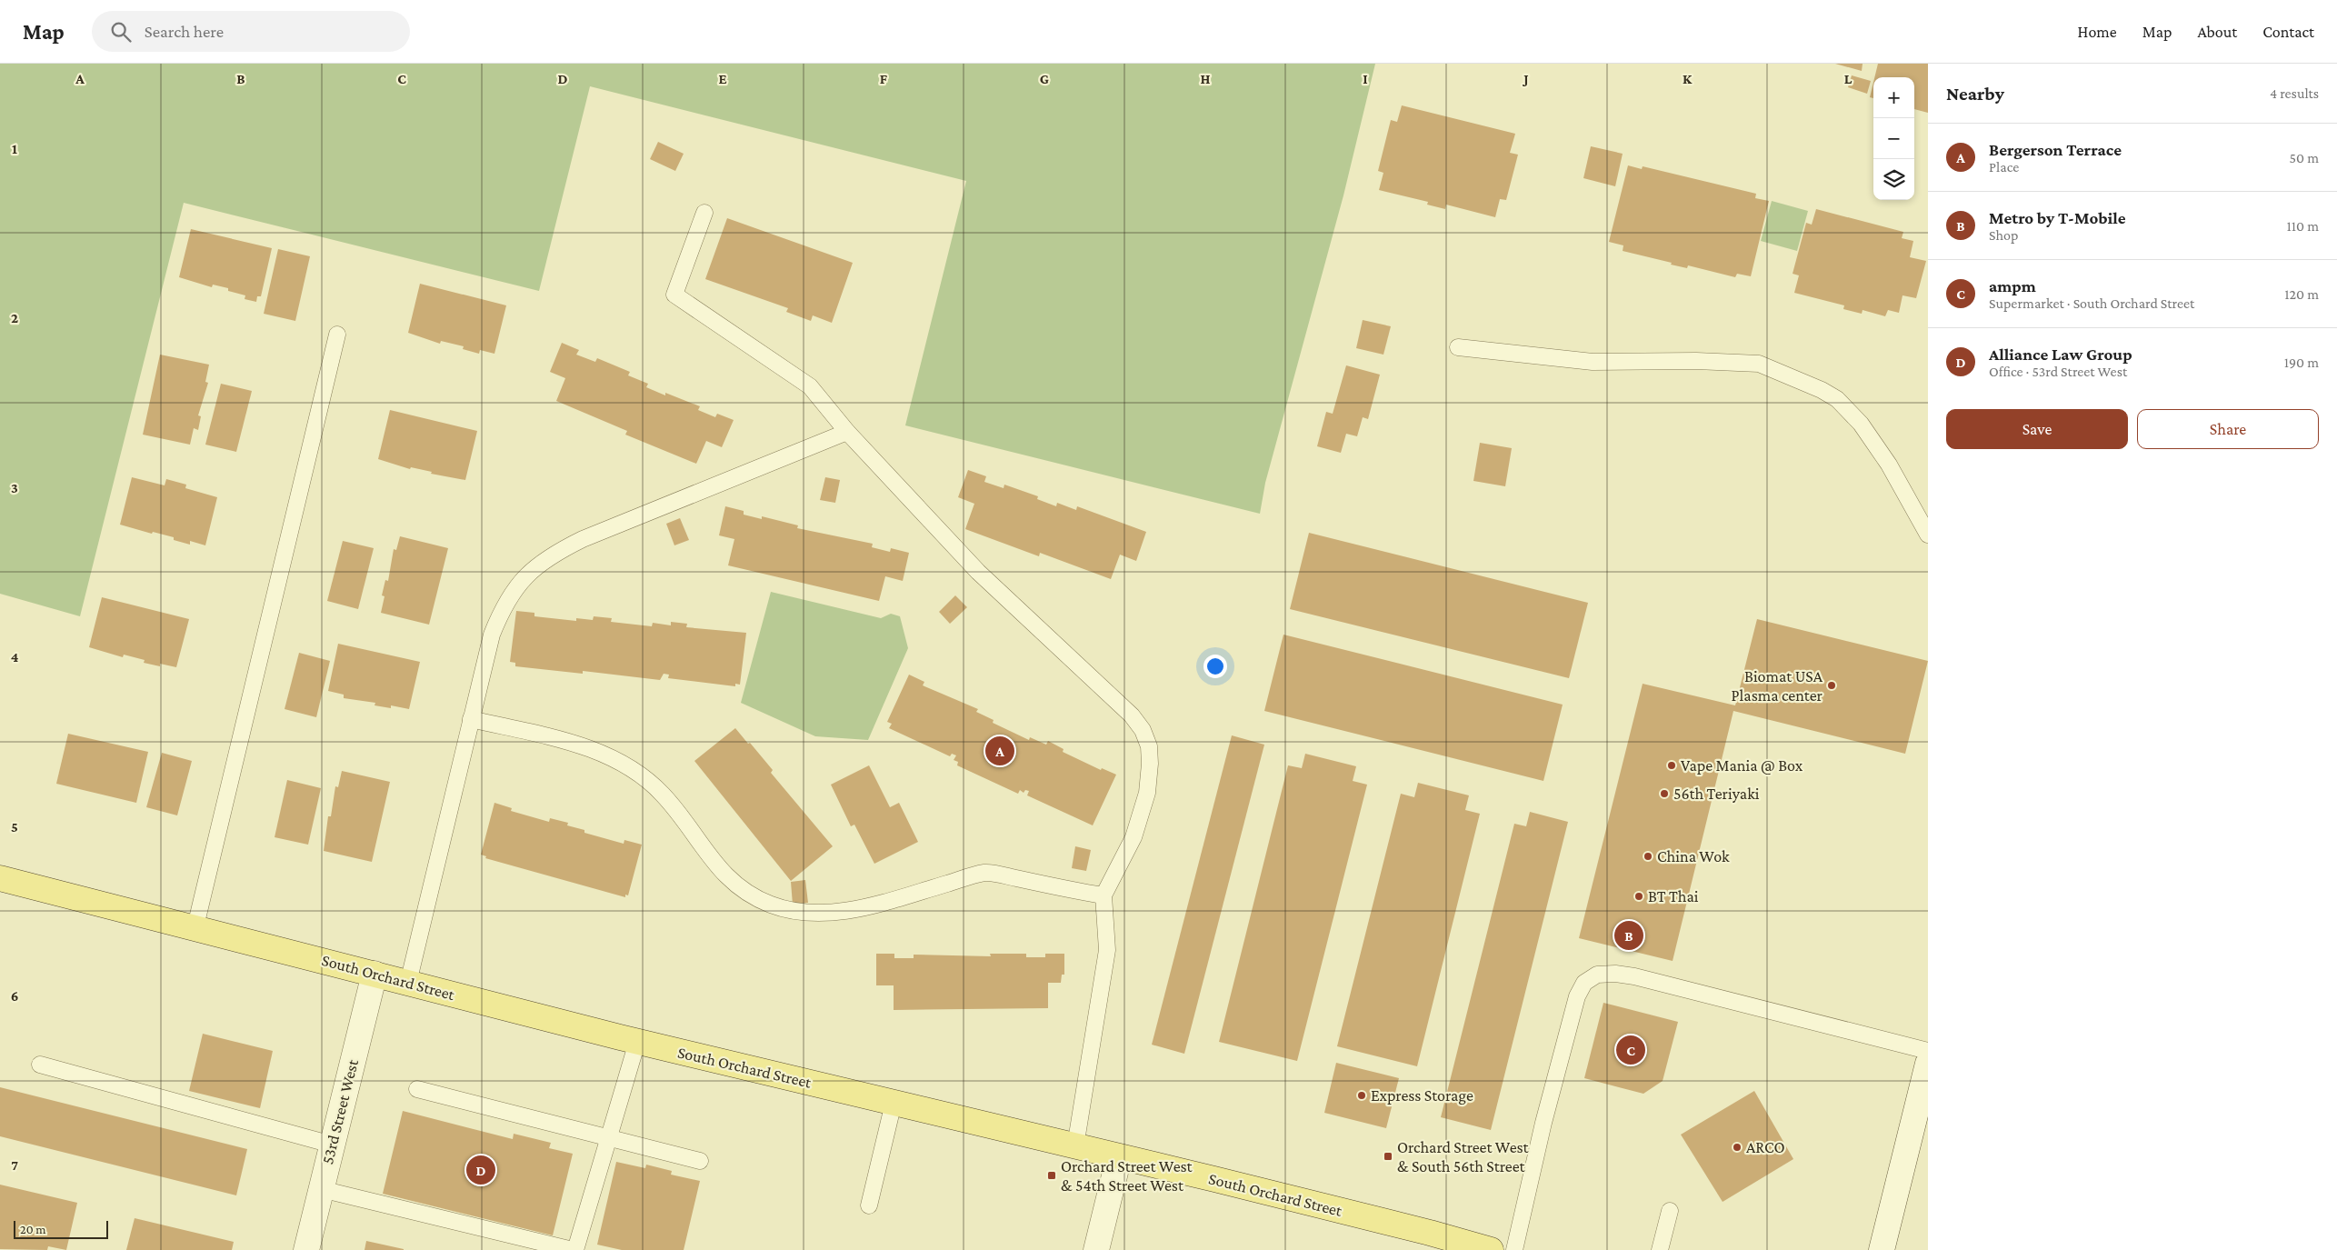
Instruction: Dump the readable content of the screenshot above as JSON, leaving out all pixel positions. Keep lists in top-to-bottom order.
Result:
{
  "streets": {
    "main road": ["South Orchard Street"],
    "street": ["53rd Street West"]
  },
  "crossings": [
    ["South Orchard Street", "53rd Street West"]
  ],
  "places": {
    "other": [
      "Biomat USA Plasma center",
      "Vape Mania @ Box",
      "56th Teriyaki",
      "China Wok",
      "BT Thai",
      "Express Storage",
      "ARCO"
    ],
    "transit": ["Orchard Street West & South 56th Street", "Orchard Street West & 54th Street West"]
  },
  "scale_bar": "20 m",
  "page": {
    "header": "Map",
    "search": "Search here",
    "nav": [
      "Home",
      "Map",
      "About",
      "Contact"
    ],
    "heading": ["Nearby", "4 results"],
    "map_buttons": ["+", "−"],
    "list": [
      {
        "mark": "A",
        "name": "Bergerson Terrace",
        "note": "Place",
        "value": "50 m"
      },
      {
        "mark": "B",
        "name": "Metro by T-Mobile",
        "note": "Shop",
        "value": "110 m"
      },
      {
        "mark": "C",
        "name": "ampm",
        "note": "Supermarket · South Orchard Street",
        "value": "120 m"
      },
      {
        "mark": "D",
        "name": "Alliance Law Group",
        "note": "Office · 53rd Street West",
        "value": "190 m"
      }
    ],
    "buttons": ["Save", "Share"],
    "pins": [
      "A",
      "B",
      "C",
      "D"
    ],
    "scale": "20 m"
  },
  "grid": {
    "columns": [
      "A",
      "B",
      "C",
      "D",
      "E",
      "F",
      "G",
      "H",
      "I",
      "J",
      "K",
      "L"
    ],
    "rows": [
      "1",
      "2",
      "3",
      "4",
      "5",
      "6",
      "7"
    ]
  }
}
